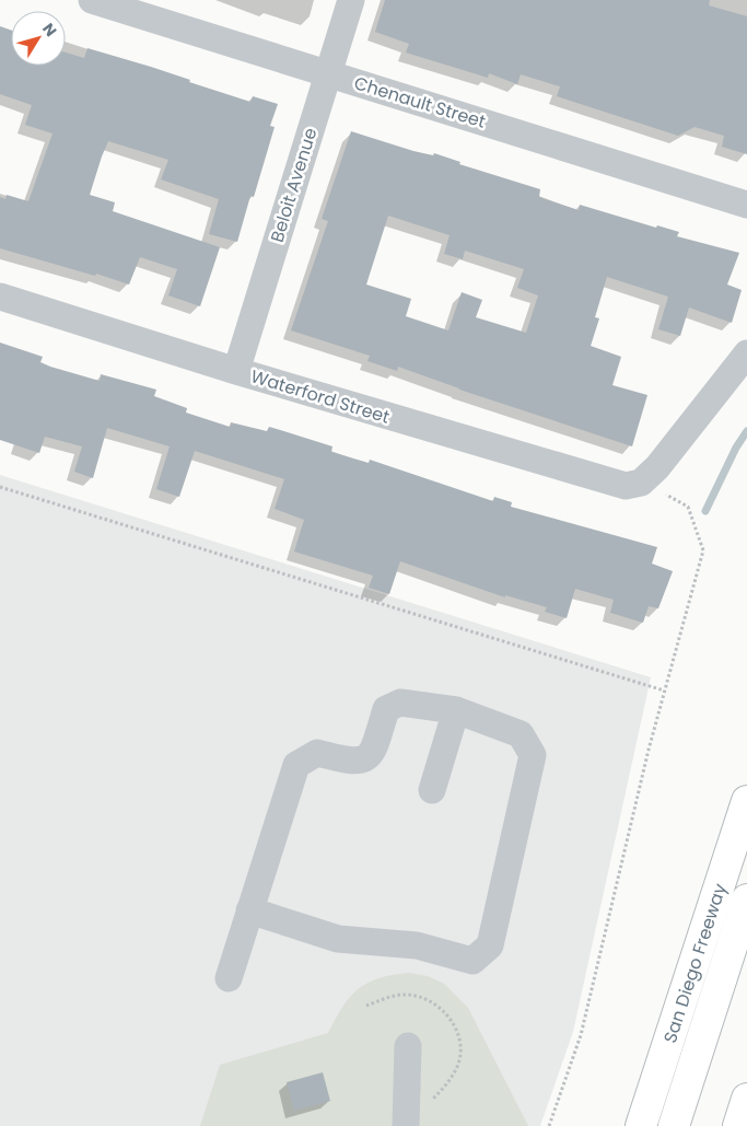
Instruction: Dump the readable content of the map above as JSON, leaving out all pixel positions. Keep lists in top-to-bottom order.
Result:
{
  "streets": {
    "highway": ["San Diego Freeway"],
    "street": ["Chenault Street", "Beloit Avenue", "Waterford Street"]
  },
  "crossings": [
    ["Chenault Street", "Beloit Avenue"],
    ["Beloit Avenue", "Waterford Street"]
  ],
  "north": "top right"
}
